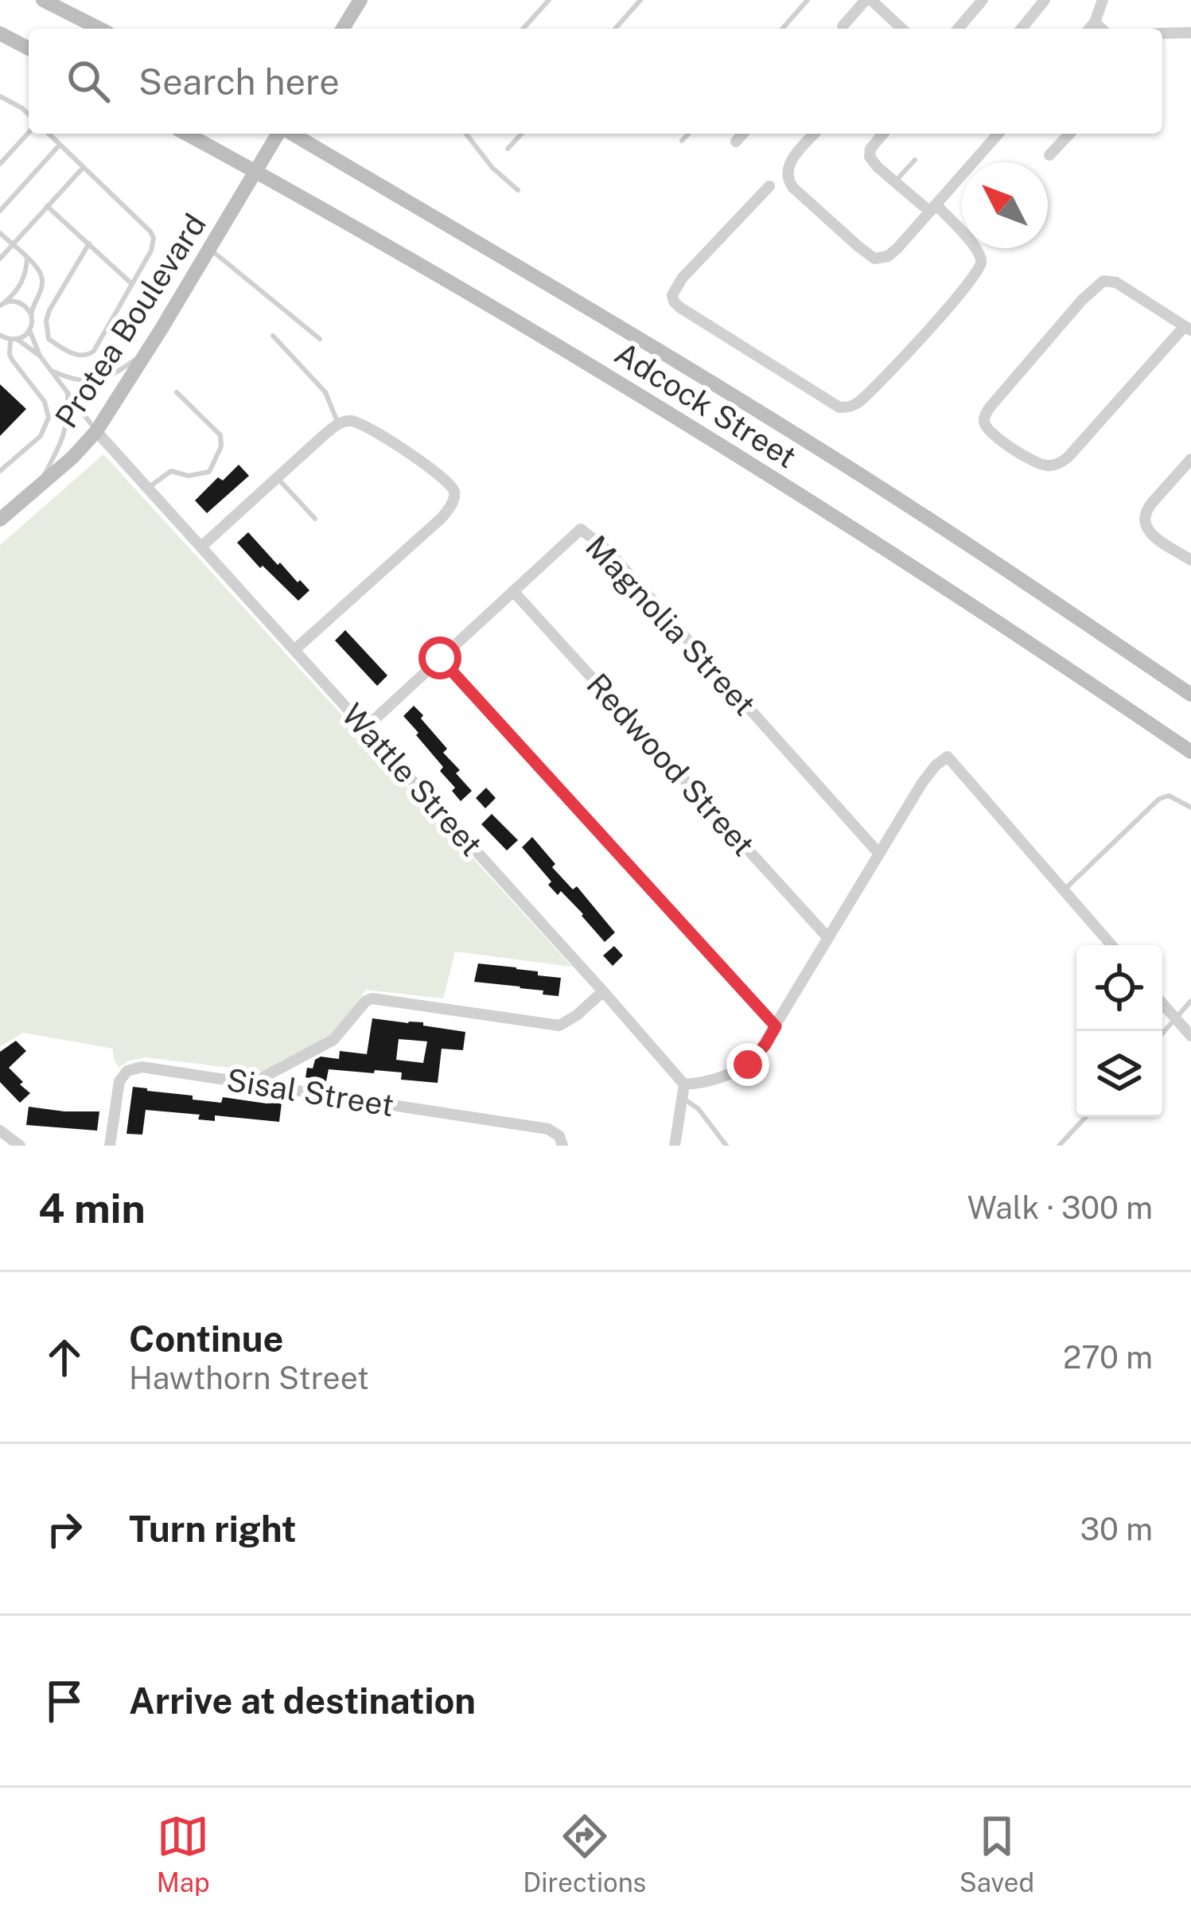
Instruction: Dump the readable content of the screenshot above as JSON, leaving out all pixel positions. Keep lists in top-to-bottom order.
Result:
{
  "streets": {
    "main road": ["Protea Boulevard", "Adcock Street"],
    "street": [
      "Magnolia Street",
      "Redwood Street",
      "Wattle Street",
      "Sisal Street"
    ]
  },
  "crossings": [
    ["Protea Boulevard", "Adcock Street"],
    ["Protea Boulevard", "Wattle Street"],
    ["Magnolia Street", "Redwood Street"],
    ["Magnolia Street", "Wattle Street"]
  ],
  "north": "top left",
  "page": {
    "search": "Search here",
    "heading": ["4 min", "Walk · 300 m"],
    "list": [
      ["Continue", "Hawthorn Street", "270 m"],
      ["Turn right", "30 m"],
      "Arrive at destination"
    ],
    "nav": ["Map", "Directions", "Saved"]
  }
}
